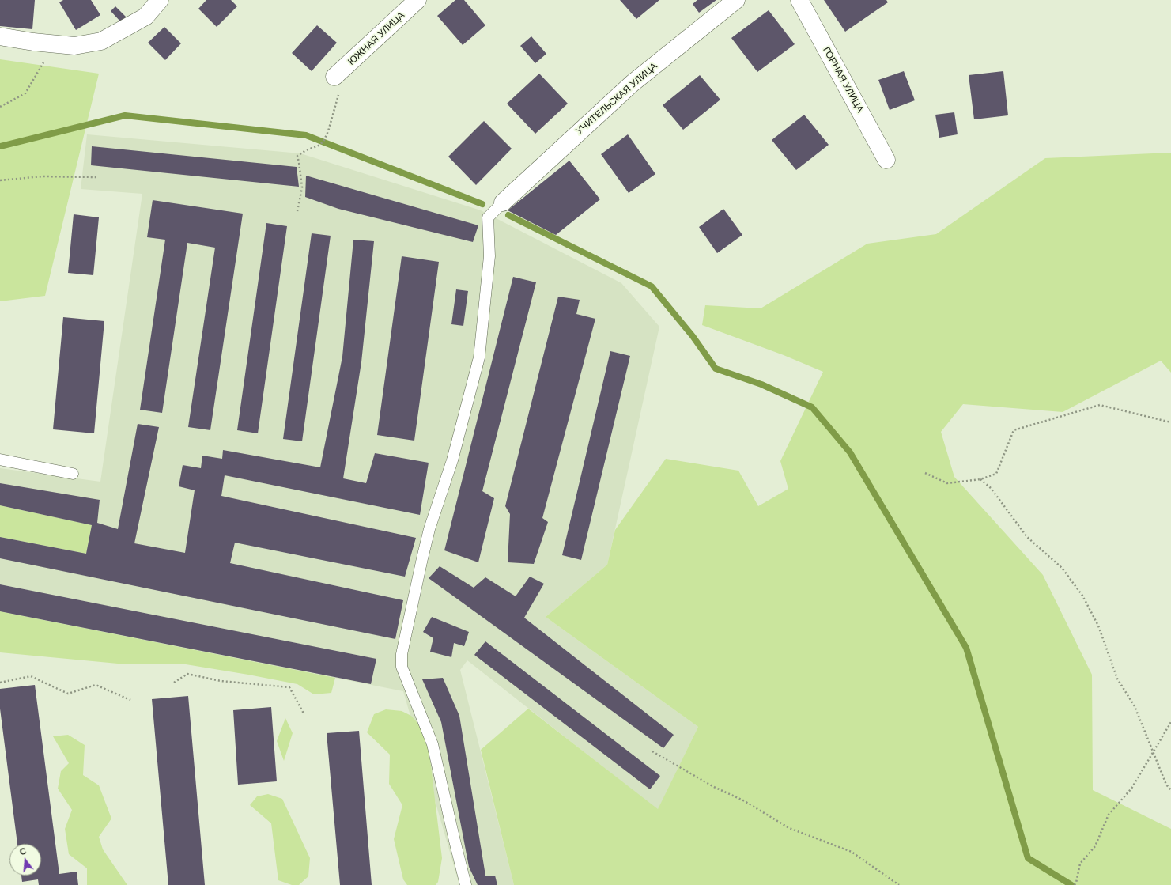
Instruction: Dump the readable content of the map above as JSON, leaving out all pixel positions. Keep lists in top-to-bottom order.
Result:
{
  "streets": {
    "street": ["ЮЖНАЯ УЛИЦА", "ГОРНАЯ УЛИЦА", "УЧИТЕЛЬСКАЯ УЛИЦА"]
  },
  "north": "top"
}
